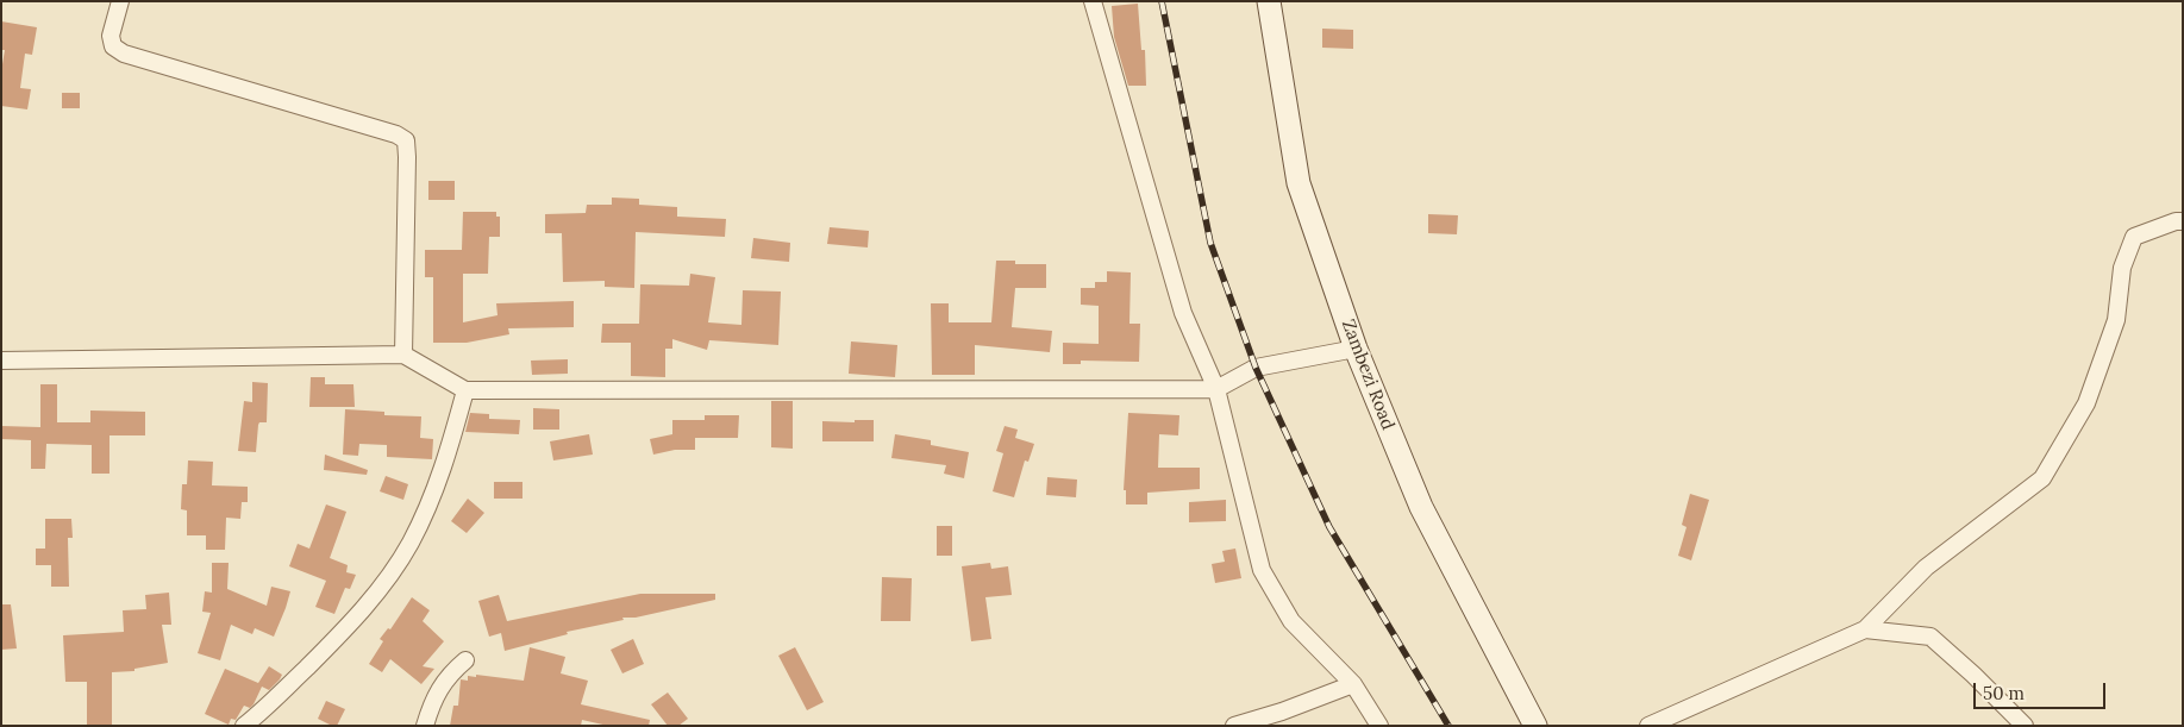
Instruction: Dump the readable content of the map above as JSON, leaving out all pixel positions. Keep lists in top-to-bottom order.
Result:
{
  "streets": {
    "main road": ["Zambezi Road"]
  },
  "scale_bar": "50 m"
}
